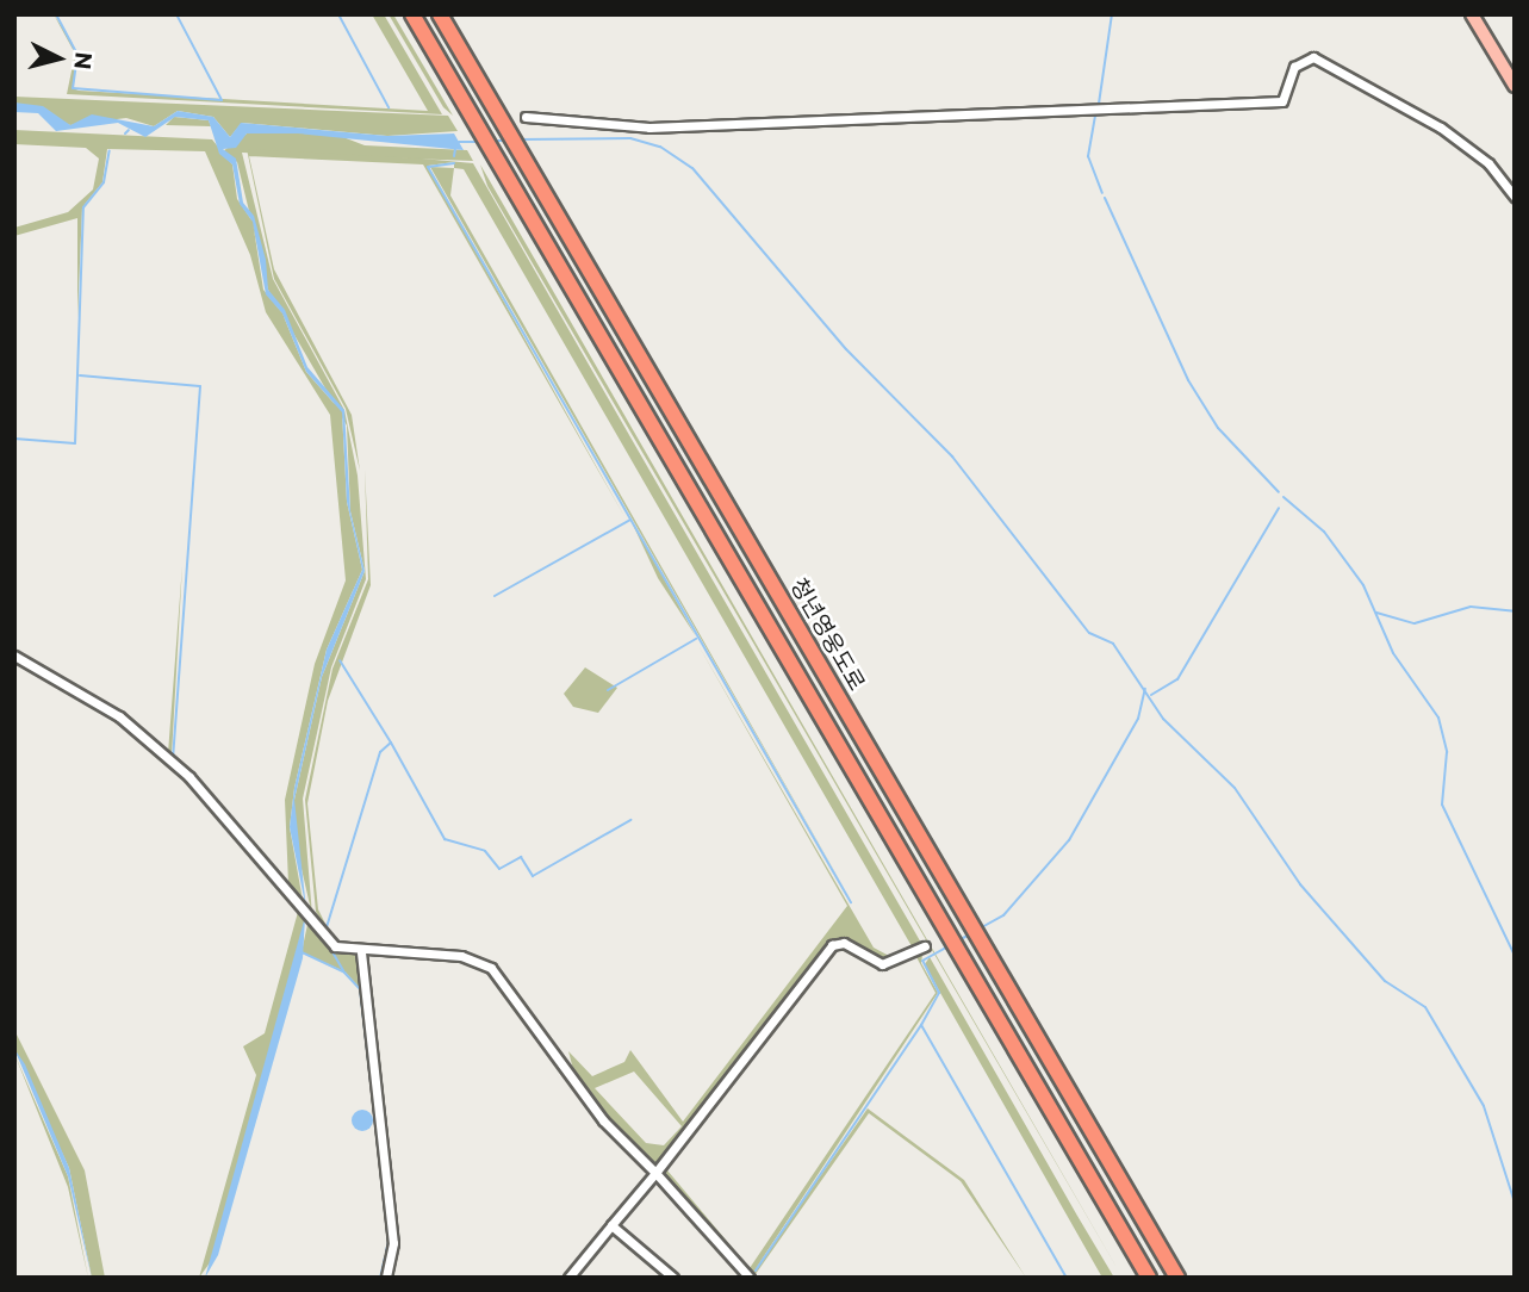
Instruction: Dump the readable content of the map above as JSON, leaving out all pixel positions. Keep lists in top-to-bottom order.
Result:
{
  "streets": {
    "highway": ["청년영웅도로"]
  },
  "north": "right"
}
